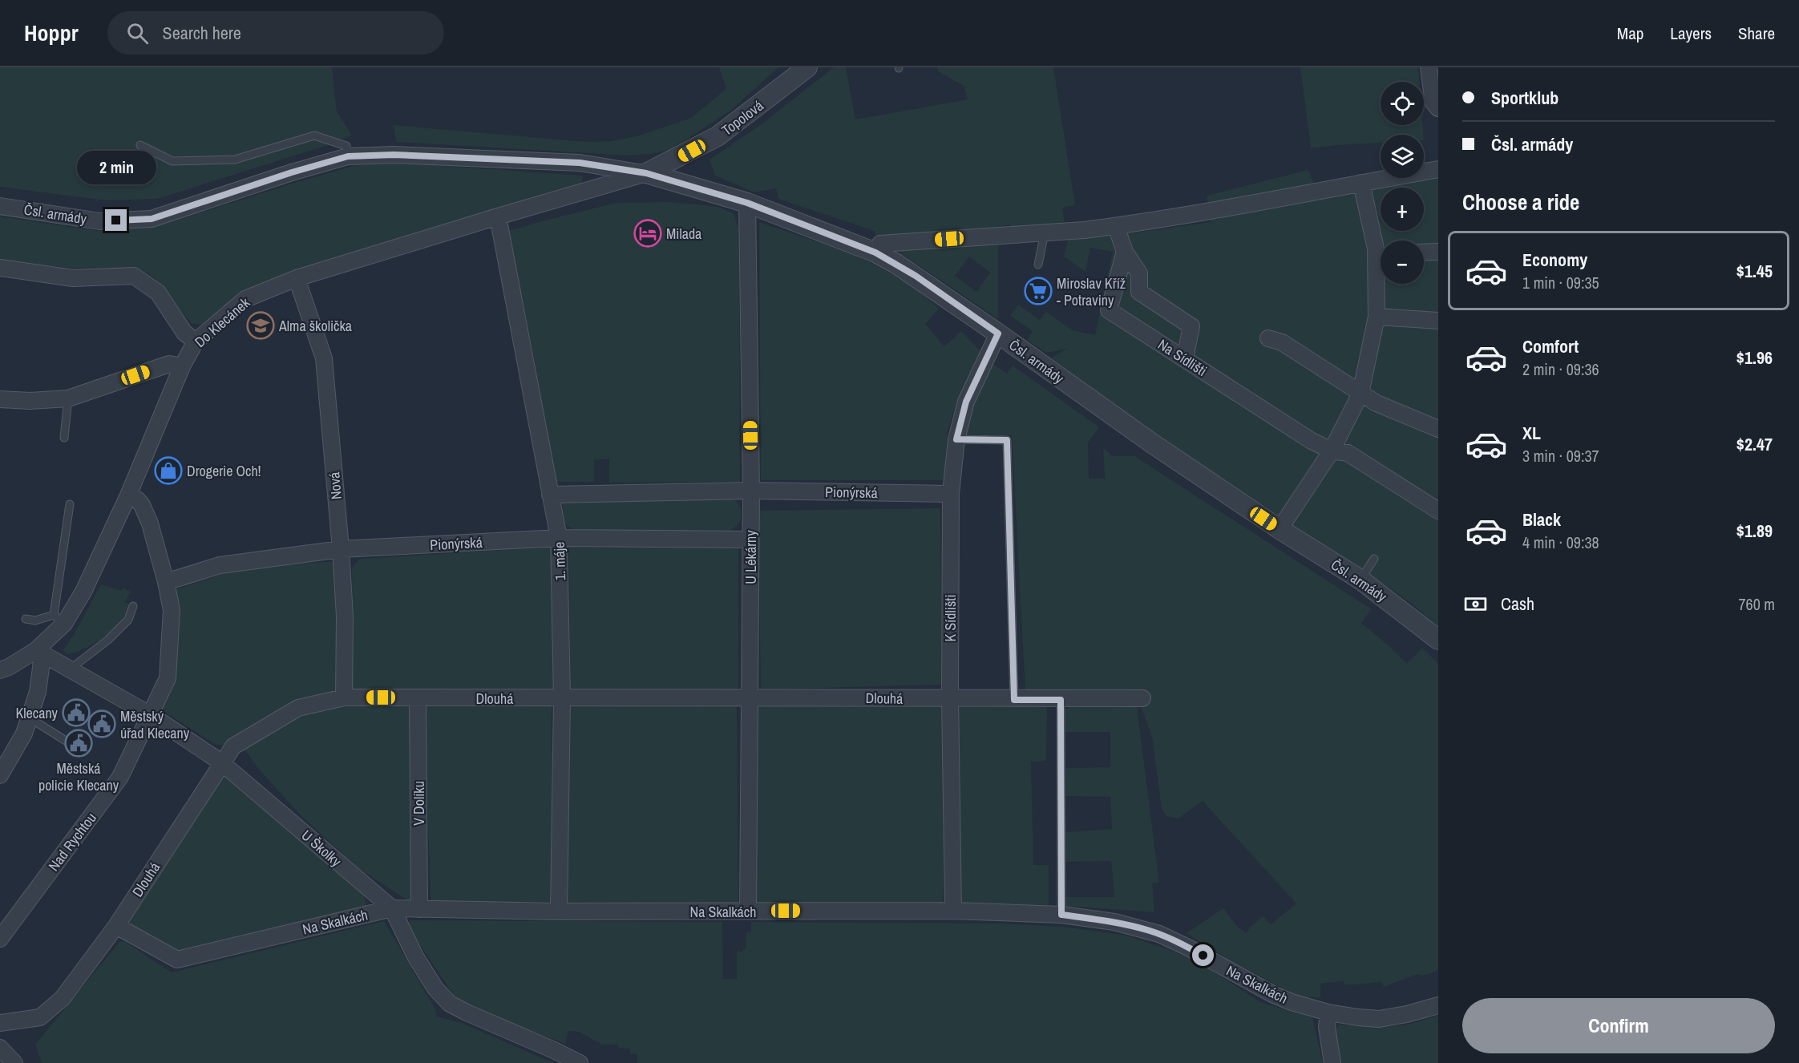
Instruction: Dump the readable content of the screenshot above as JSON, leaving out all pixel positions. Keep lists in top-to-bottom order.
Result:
{
  "streets": {
    "street": [
      "Topolová",
      "Čsl. armády",
      "Do Klecánek",
      "Na Sídlišti",
      "Nová",
      "Pionýrská",
      "U Lékárny",
      "1. máje",
      "K Sídlišti",
      "Dlouhá",
      "V Dolíku",
      "Nad Rychtou",
      "U Školky",
      "Na Skalkách"
    ]
  },
  "crossings": [
    ["Topolová", "Čsl. armády"],
    ["Topolová", "Do Klecánek"],
    ["Čsl. armády", "Do Klecánek"],
    ["Čsl. armády", "U Lékárny"],
    ["Čsl. armády", "K Sídlišti"],
    ["Do Klecánek", "Nová"],
    ["Do Klecánek", "1. máje"],
    ["Do Klecánek", "U Školky"],
    ["Nová", "Pionýrská"],
    ["Nová", "Dlouhá"],
    ["Pionýrská", "U Lékárny"],
    ["Pionýrská", "1. máje"],
    ["Pionýrská", "K Sídlišti"],
    ["U Lékárny", "Dlouhá"],
    ["U Lékárny", "Na Skalkách"],
    ["1. máje", "Dlouhá"],
    ["1. máje", "Na Skalkách"],
    ["K Sídlišti", "Dlouhá"],
    ["K Sídlišti", "Na Skalkách"],
    ["Dlouhá", "V Dolíku"],
    ["Dlouhá", "U Školky"],
    ["Dlouhá", "Na Skalkách"],
    ["V Dolíku", "Na Skalkách"],
    ["Nad Rychtou", "U Školky"],
    ["U Školky", "Na Skalkách"]
  ],
  "places": {
    "hotel": ["Milada"],
    "supermarket": ["Miroslav Kříž - Potraviny"],
    "school or university": ["Alma školička"],
    "shop": ["Drogerie Och!"],
    "public building": ["Klecany", "Městský úřad Klecany", "Městská policie Klecany"]
  },
  "page": {
    "header": "Hoppr",
    "search": "Search here",
    "nav": ["Map", "Layers", "Share"],
    "banner": ["Sportklub", "Čsl. armády"],
    "map_buttons": ["+", "−"],
    "bubble": "2 min",
    "heading": "Choose a ride",
    "list": [
      {
        "name": "Economy",
        "note": "1 min · 09:35",
        "value": "$1.45"
      },
      {
        "name": "Comfort",
        "note": "2 min · 09:36",
        "value": "$1.96"
      },
      {
        "name": "XL",
        "note": "3 min · 09:37",
        "value": "$2.47"
      },
      {
        "name": "Black",
        "note": "4 min · 09:38",
        "value": "$1.89"
      }
    ],
    "pay": ["Cash", "760 m"],
    "buttons": "Confirm"
  }
}
